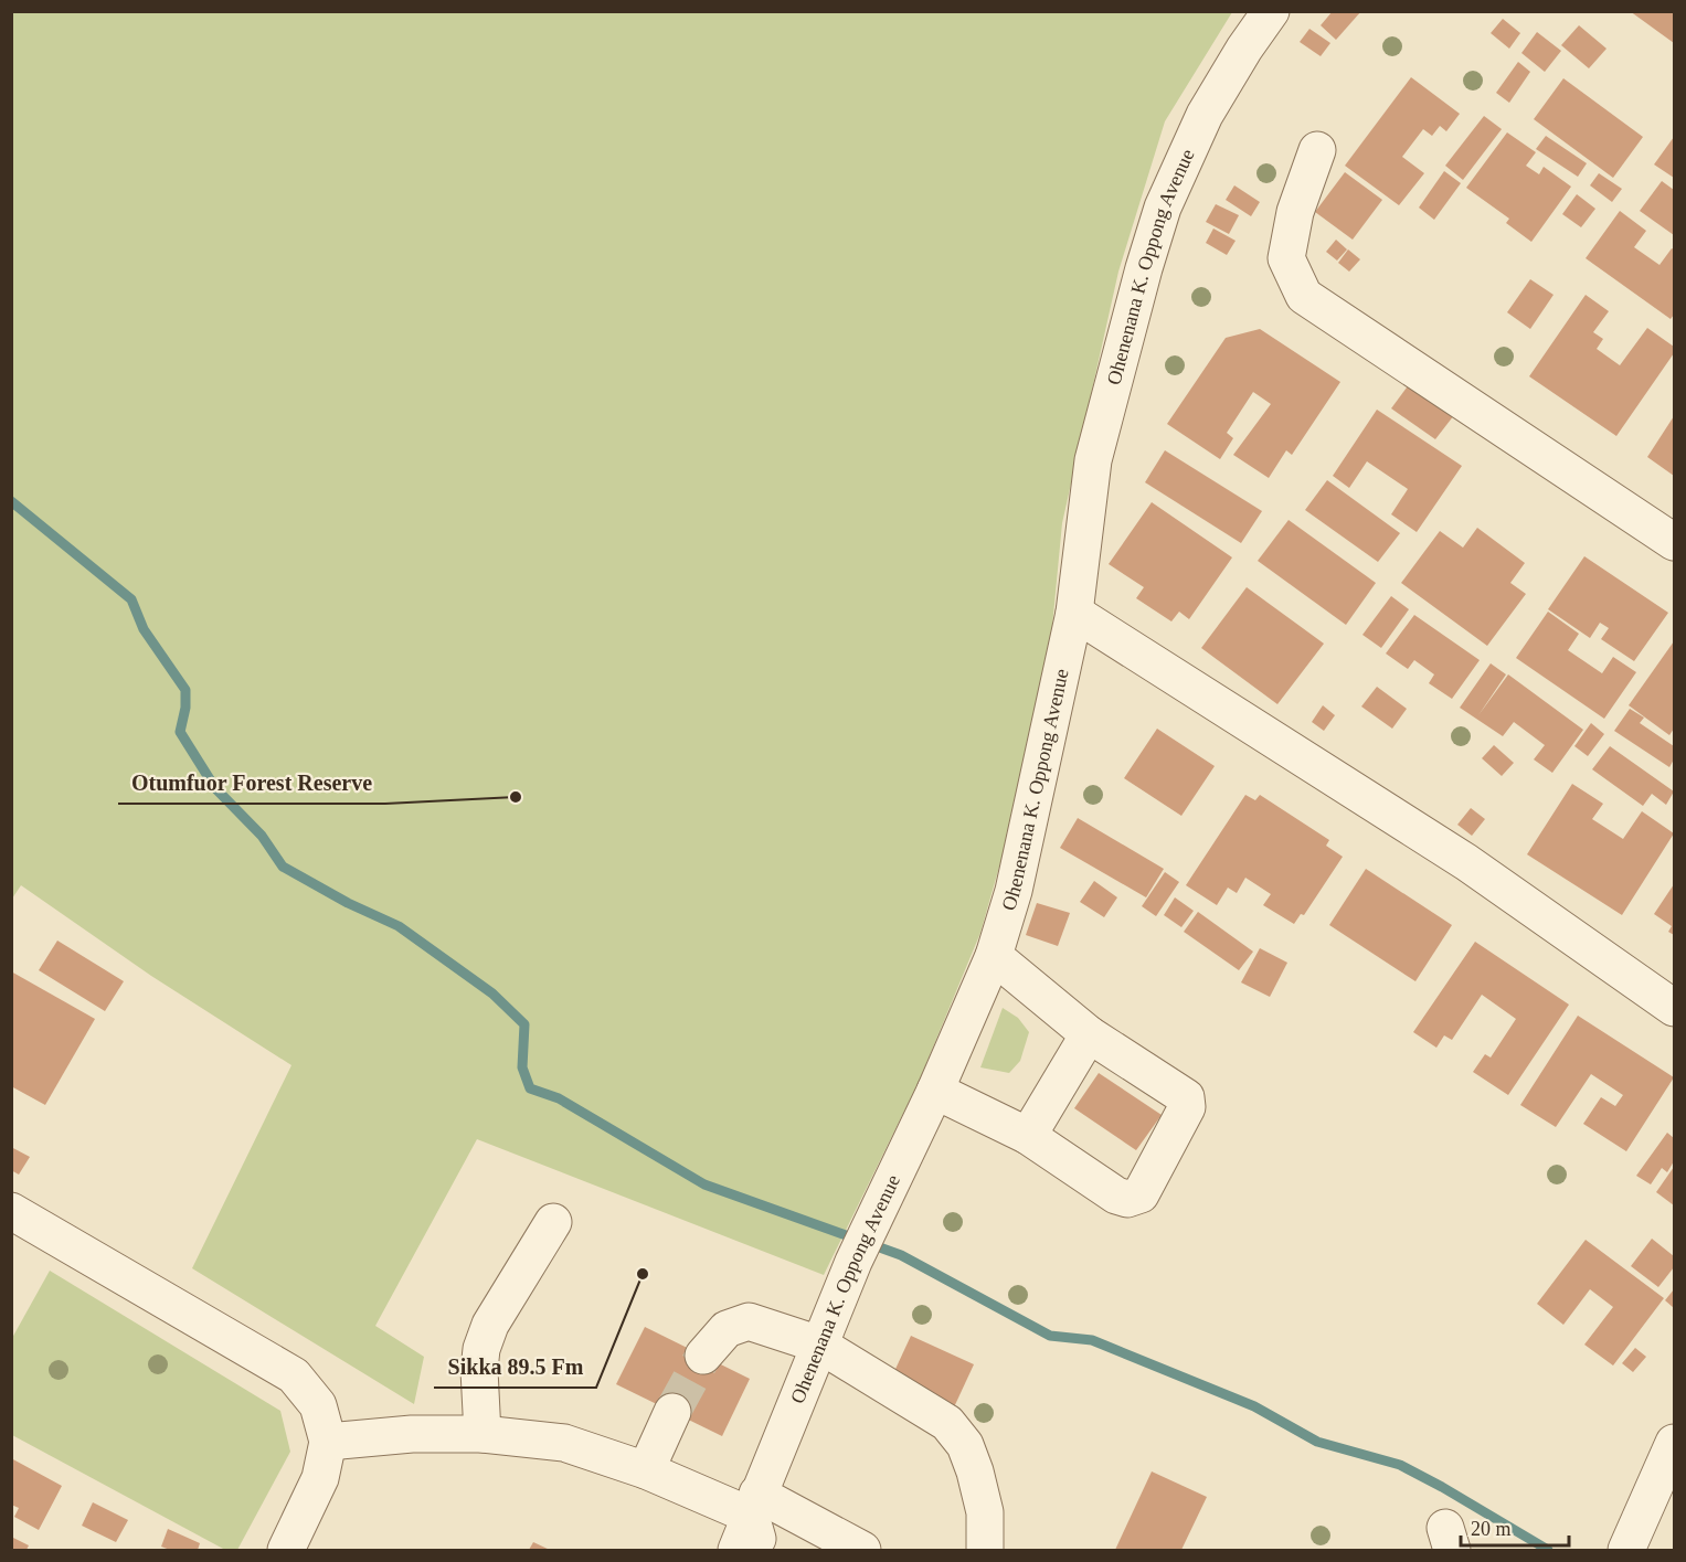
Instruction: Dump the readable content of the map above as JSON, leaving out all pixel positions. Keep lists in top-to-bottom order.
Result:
{
  "streets": {
    "street": ["Ohenenana K. Oppong Avenue"]
  },
  "places": ["Otumfuor Forest Reserve", "Sikka 89.5 Fm"],
  "scale_bar": "20 m"
}
